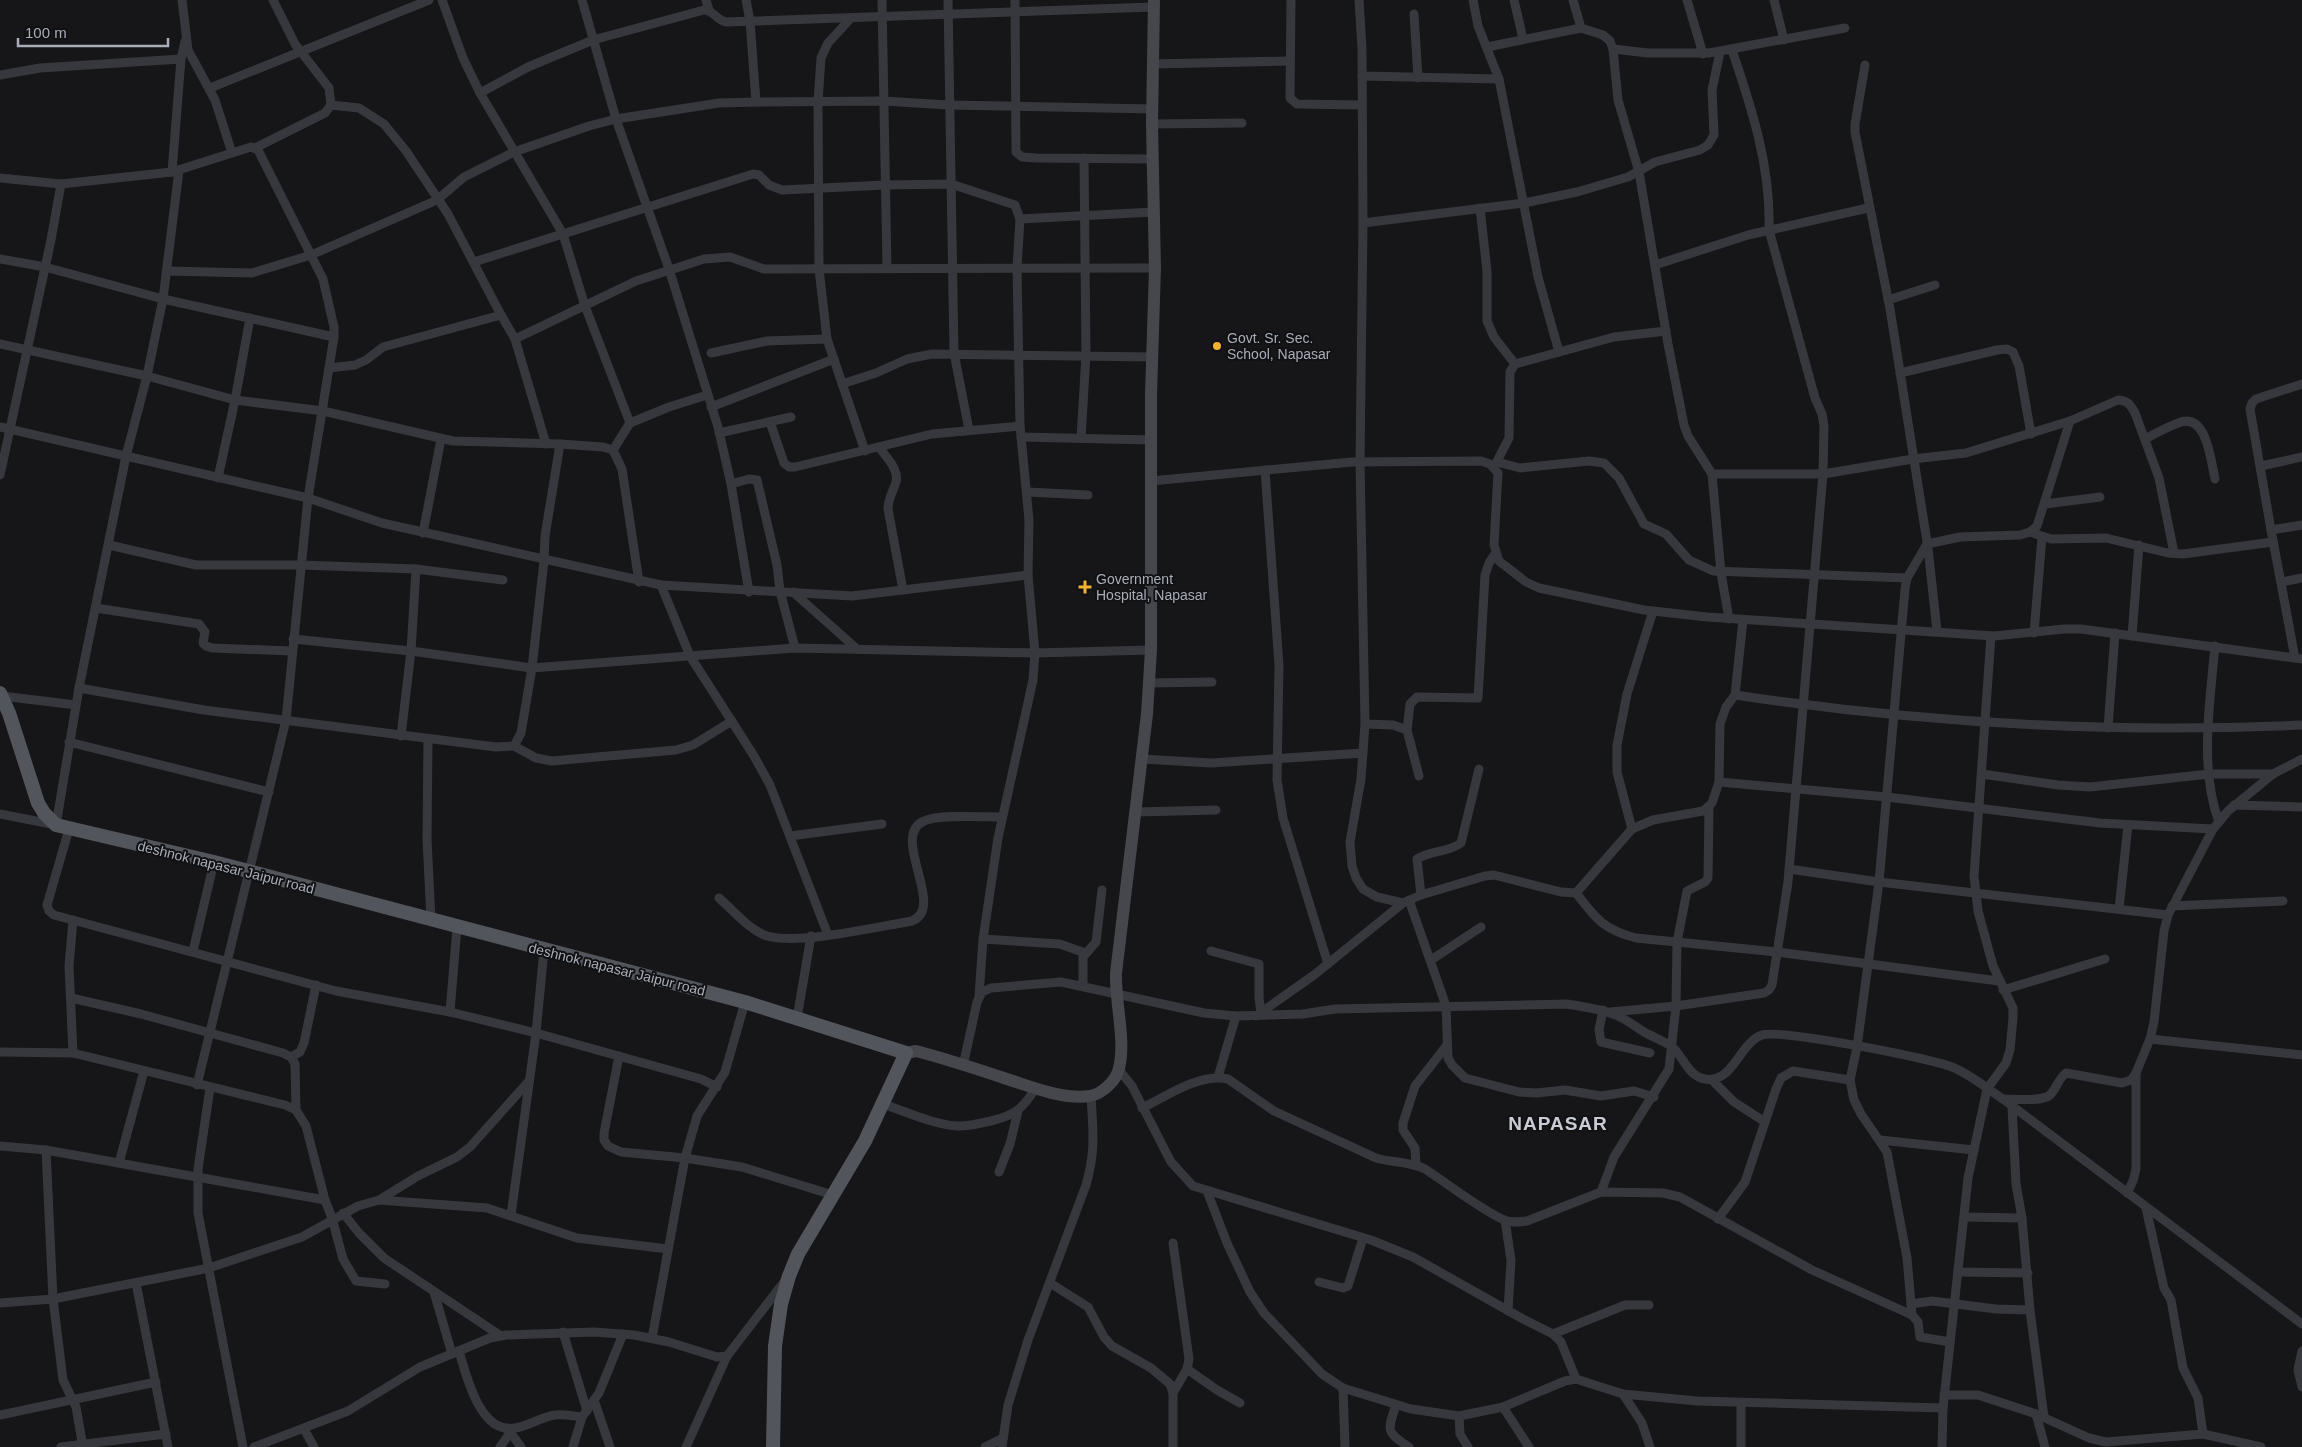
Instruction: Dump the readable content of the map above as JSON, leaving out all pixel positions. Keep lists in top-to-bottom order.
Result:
{
  "streets": {
    "main road": ["deshnok napasar Jaipur road"]
  },
  "districts": ["NAPASAR"],
  "places": {
    "other": ["Govt. Sr. Sec. School, Napasar"],
    "health": ["Government Hospital, Napasar"]
  },
  "scale_bar": "100 m"
}
